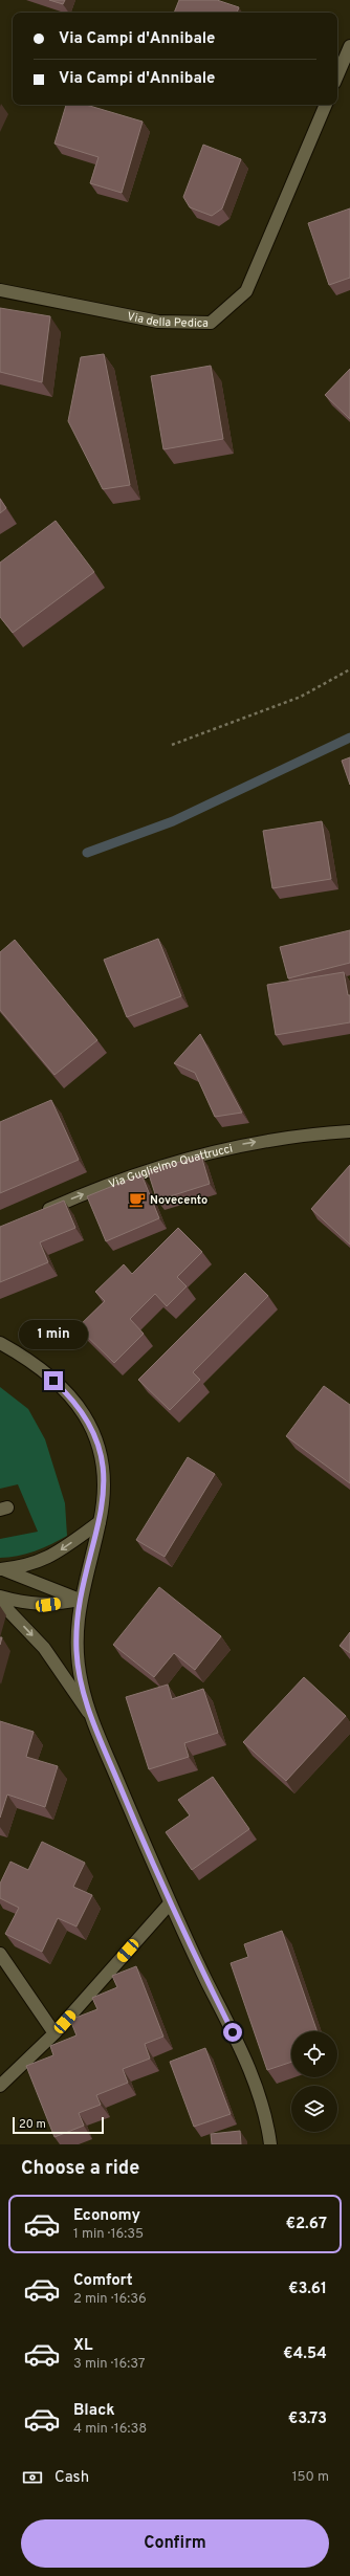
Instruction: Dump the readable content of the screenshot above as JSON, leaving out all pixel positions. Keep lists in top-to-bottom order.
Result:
{
  "streets": {
    "main road": ["Via della Pedica", "Via Guglielmo Quattrucci"]
  },
  "one_way": ["Via Guglielmo Quattrucci"],
  "places": {
    "cafe": ["Novecento"]
  },
  "scale_bar": "20 m",
  "page": {
    "banner": ["Via Campi d'Annibale", "Via Campi d'Annibale"],
    "bubble": "1 min",
    "scale": "20 m",
    "heading": "Choose a ride",
    "list": [
      {
        "name": "Economy",
        "note": "1 min · 16:35",
        "value": "€2.67"
      },
      {
        "name": "Comfort",
        "note": "2 min · 16:36",
        "value": "€3.61"
      },
      {
        "name": "XL",
        "note": "3 min · 16:37",
        "value": "€4.54"
      },
      {
        "name": "Black",
        "note": "4 min · 16:38",
        "value": "€3.73"
      }
    ],
    "pay": ["Cash", "150 m"],
    "buttons": "Confirm"
  }
}
